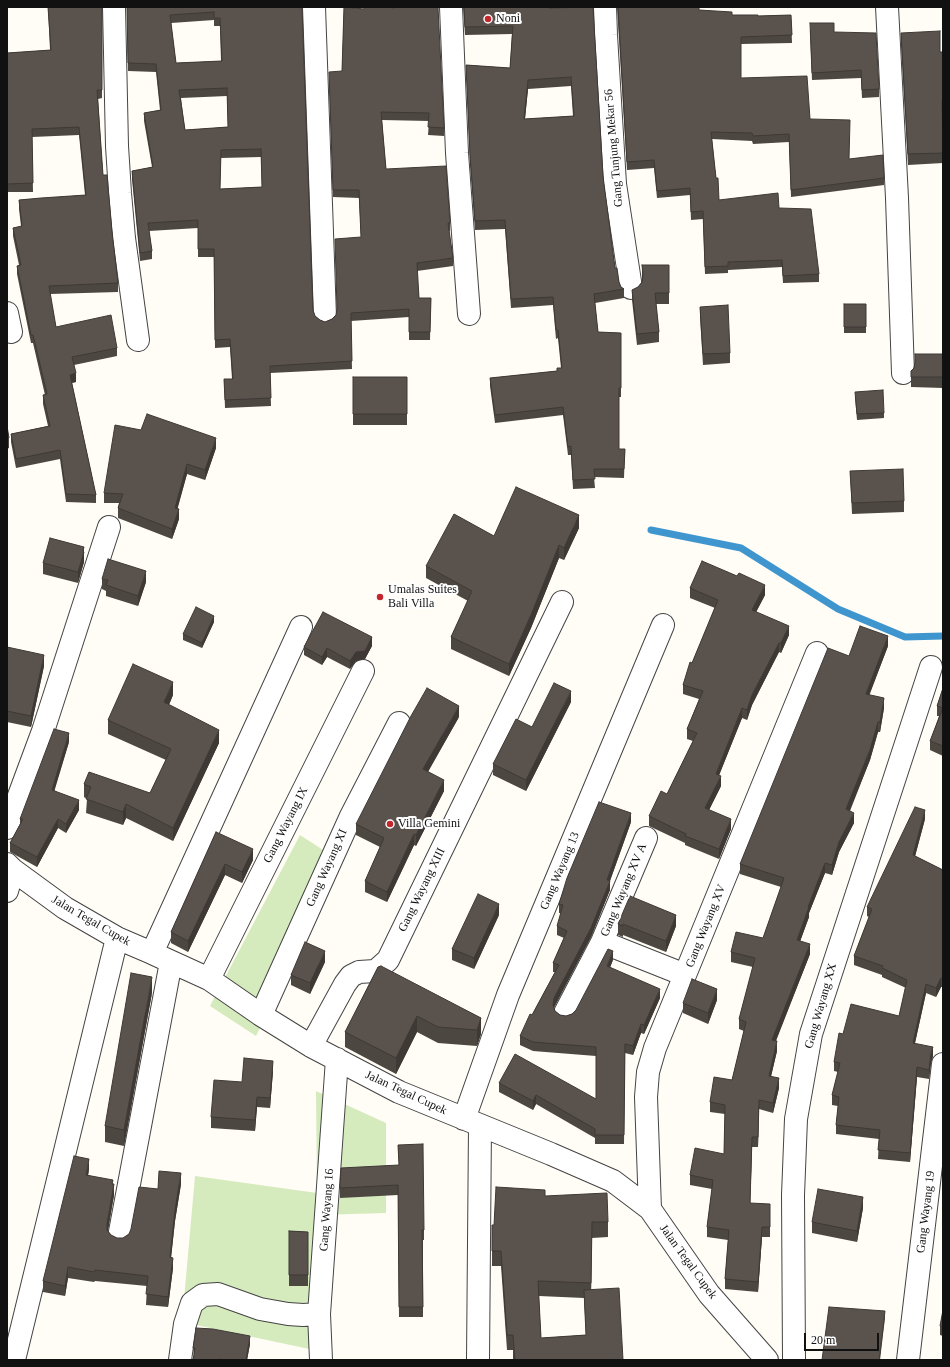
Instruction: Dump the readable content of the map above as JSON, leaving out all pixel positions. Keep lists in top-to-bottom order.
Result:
{
  "streets": {
    "street": [
      "Gang Tunjung Mekar 56",
      "Gang Wayang IX",
      "Gang Wayang XI",
      "Gang Wayang 13",
      "Gang Wayang XIII",
      "Gang Wayang XV A",
      "Jalan Tegal Cupek",
      "Gang Wayang XV",
      "Gang Wayang XX",
      "Gang Wayang 16",
      "Gang Wayang 19"
    ]
  },
  "crossings": [
    ["Gang Wayang IX", "Jalan Tegal Cupek"],
    ["Gang Wayang XI", "Jalan Tegal Cupek"],
    ["Gang Wayang 13", "Jalan Tegal Cupek"],
    ["Gang Wayang XIII", "Jalan Tegal Cupek"],
    ["Gang Wayang XV A", "Gang Wayang XV"],
    ["Jalan Tegal Cupek", "Gang Wayang XV"],
    ["Jalan Tegal Cupek", "Gang Wayang 16"]
  ],
  "places": ["Noni", "Umalas Suites Bali Villa", "Villa Gemini"],
  "scale_bar": "20 m"
}
